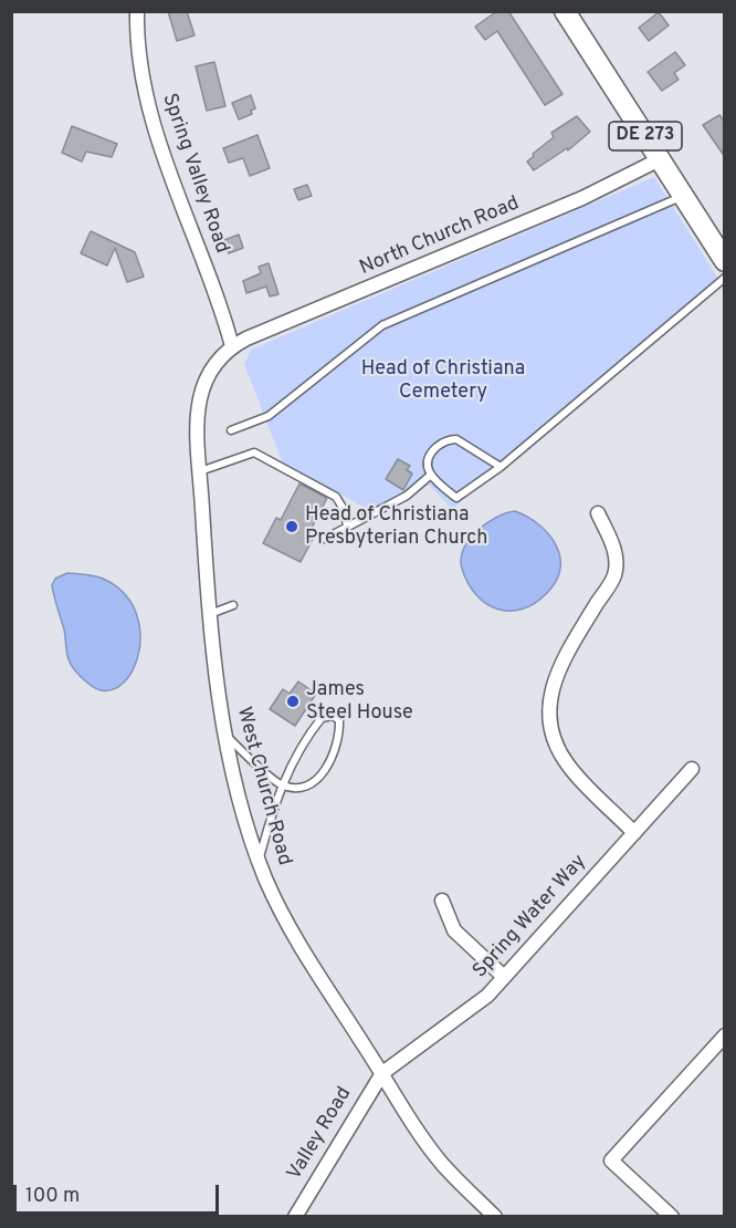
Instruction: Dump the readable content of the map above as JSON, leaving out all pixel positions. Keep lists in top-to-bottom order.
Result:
{
  "streets": {
    "main road": ["DE 273"],
    "street": [
      "Spring Valley Road",
      "North Church Road",
      "West Church Road",
      "Spring Water Way",
      "Valley Road"
    ]
  },
  "crossings": [
    ["DE 273", "North Church Road"],
    ["Spring Valley Road", "North Church Road"],
    ["Spring Valley Road", "West Church Road"],
    ["North Church Road", "West Church Road"],
    ["West Church Road", "Spring Water Way"],
    ["West Church Road", "Valley Road"],
    ["Spring Water Way", "Valley Road"]
  ],
  "parks": ["Head of Christiana Cemetery"],
  "places": ["Head of Christiana Presbyterian Church", "James Steel House"],
  "scale_bar": "100 m"
}
